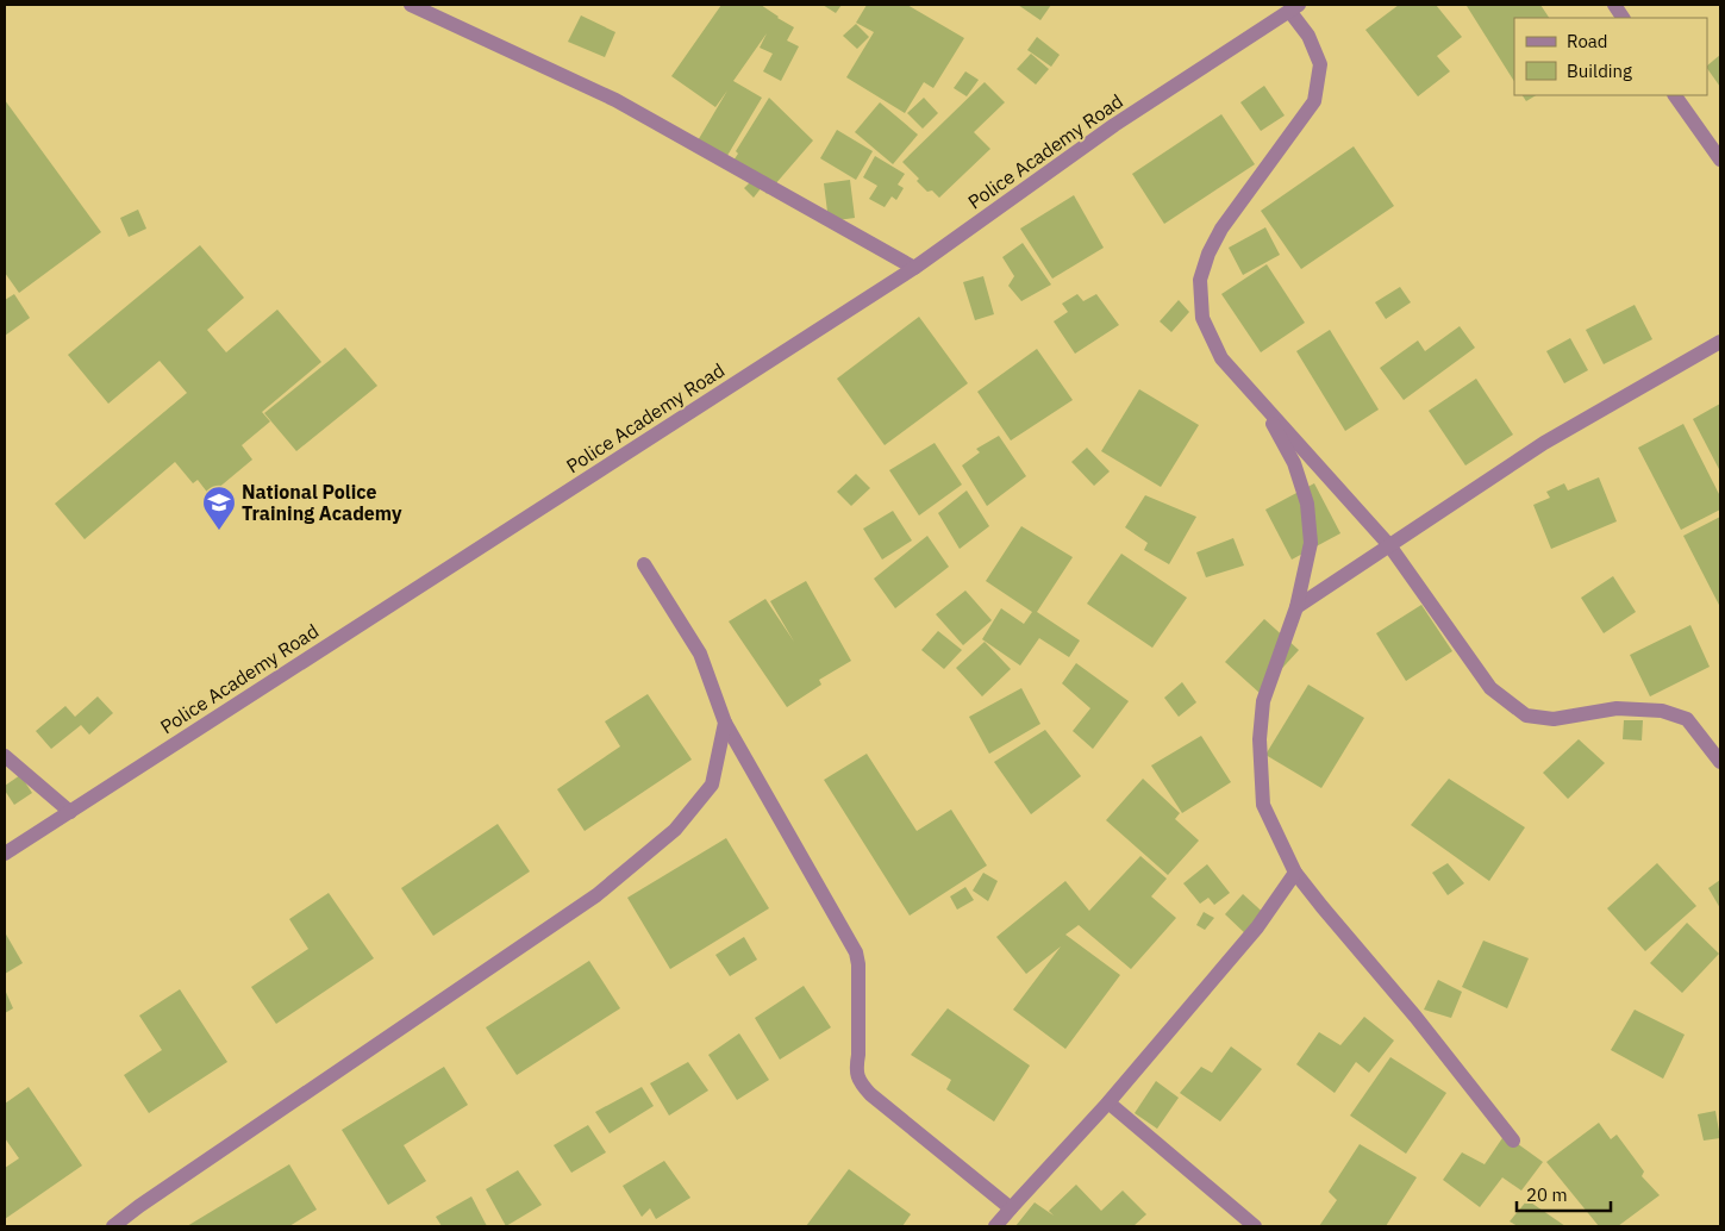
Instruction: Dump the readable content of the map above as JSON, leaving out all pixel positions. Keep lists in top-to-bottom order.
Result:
{
  "streets": {
    "street": ["Police Academy Road"]
  },
  "places": {
    "school or university": ["National Police Training Academy"]
  },
  "legend": ["Road", "Building"],
  "scale_bar": "20 m"
}
